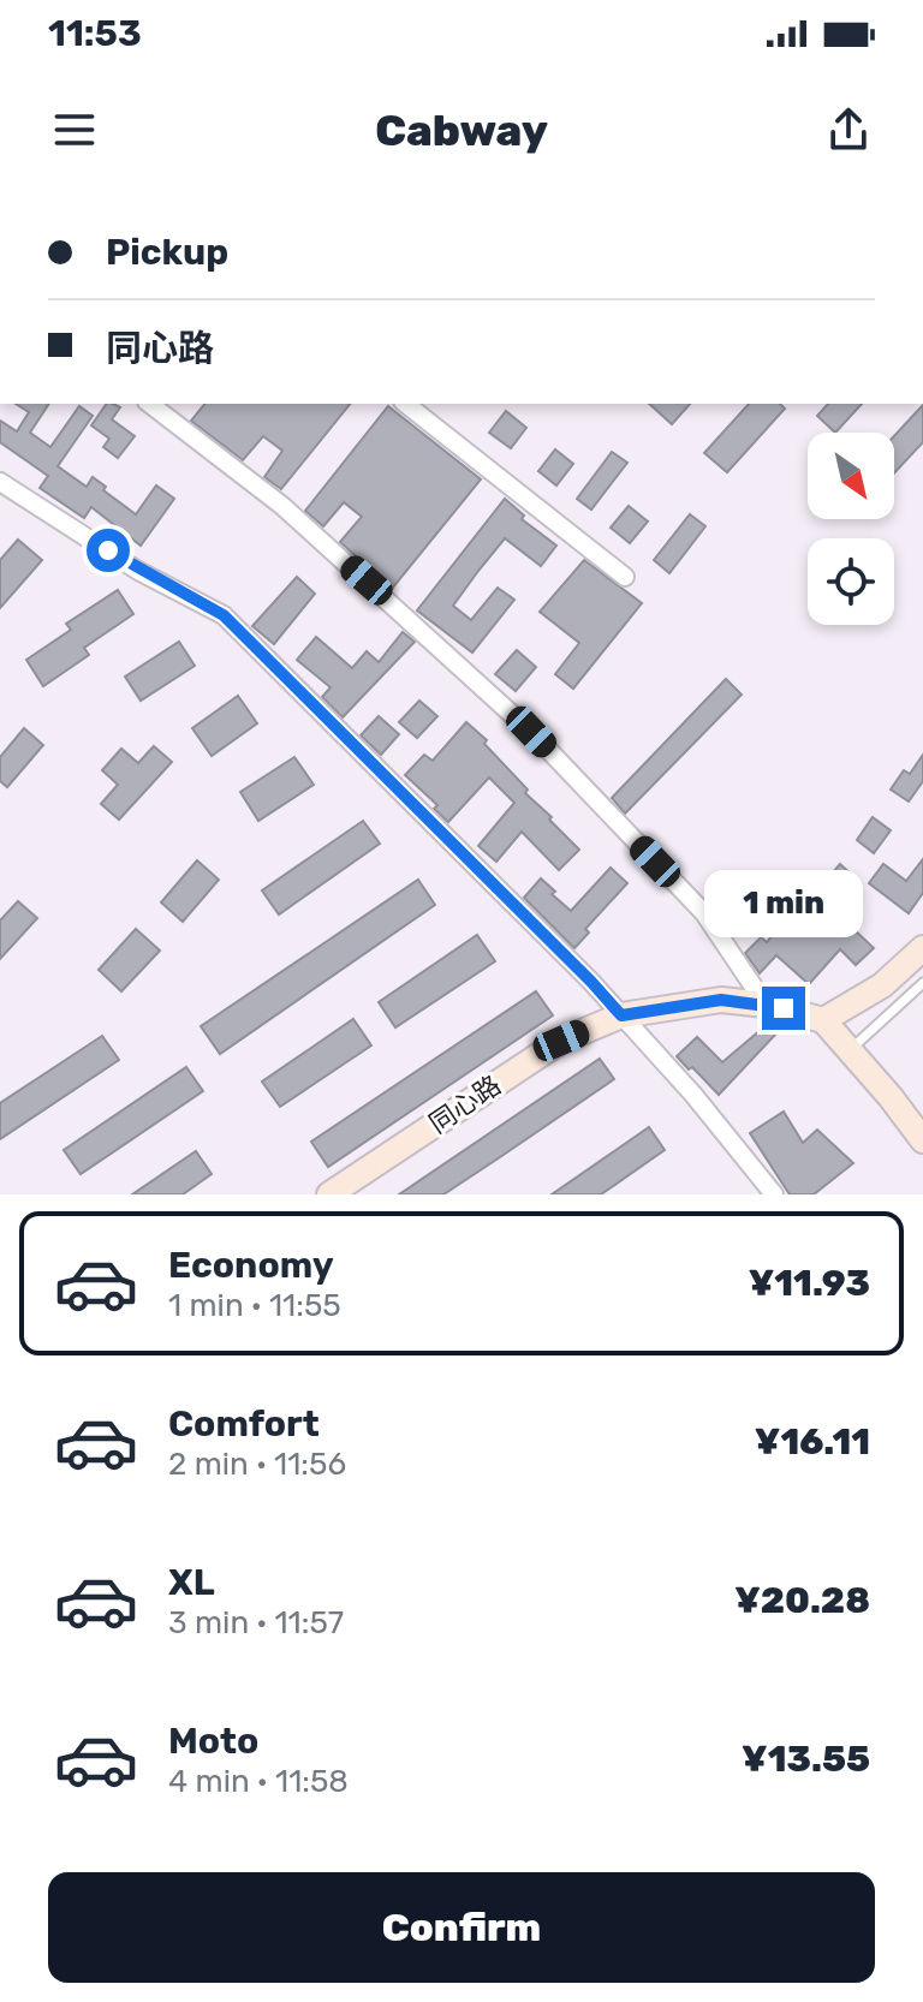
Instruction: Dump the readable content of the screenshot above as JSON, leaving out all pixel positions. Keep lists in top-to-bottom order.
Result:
{
  "streets": {
    "street": ["同心路"]
  },
  "north": "bottom right",
  "page": {
    "status": "11:53",
    "header": "Cabway",
    "banner": ["Pickup", "同心路"],
    "bubble": "1 min",
    "list": [
      {
        "name": "Economy",
        "note": "1 min · 11:55",
        "value": "¥11.93"
      },
      {
        "name": "Comfort",
        "note": "2 min · 11:56",
        "value": "¥16.11"
      },
      {
        "name": "XL",
        "note": "3 min · 11:57",
        "value": "¥20.28"
      },
      {
        "name": "Moto",
        "note": "4 min · 11:58",
        "value": "¥13.55"
      }
    ],
    "buttons": "Confirm"
  }
}
